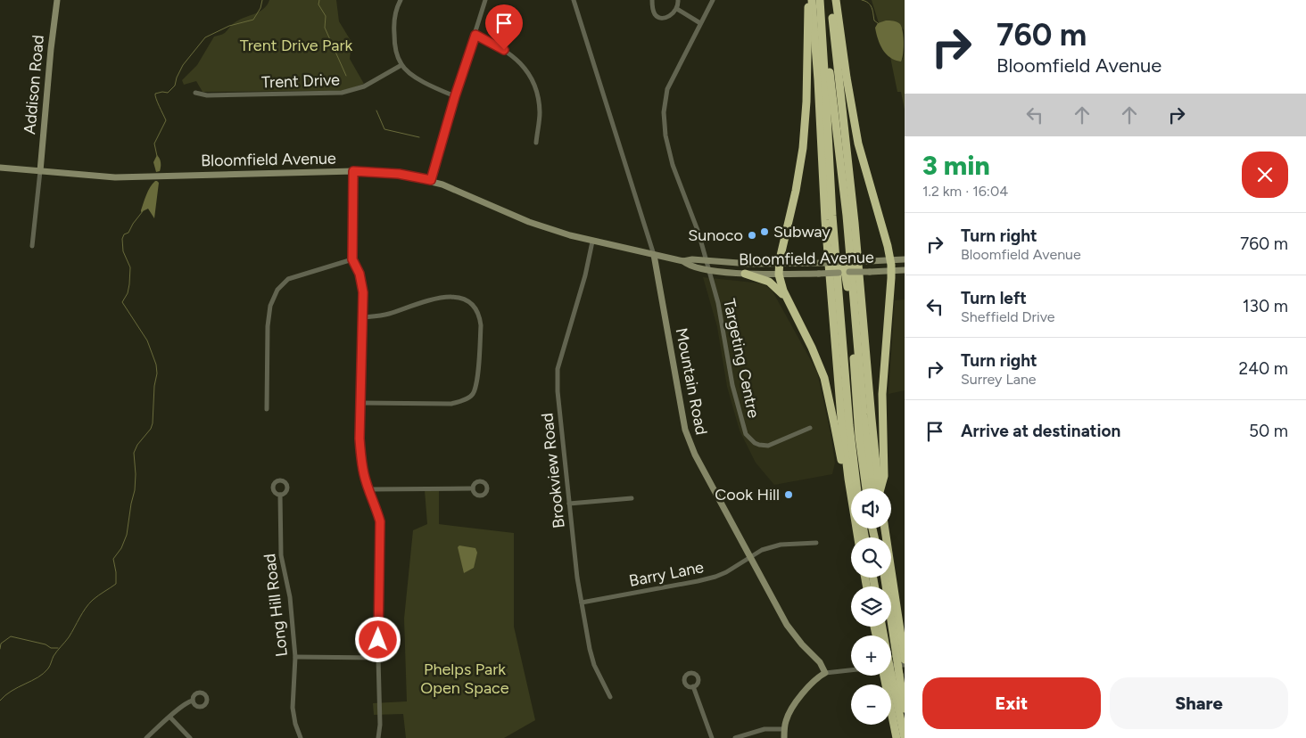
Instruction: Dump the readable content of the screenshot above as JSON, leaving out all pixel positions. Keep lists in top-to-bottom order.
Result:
{
  "streets": {
    "main road": ["Addison Road", "Bloomfield Avenue", "Mountain Road"],
    "street": [
      "Trent Drive",
      "Targeting Centre",
      "Brookview Road",
      "Barry Lane",
      "Long Hill Road"
    ]
  },
  "crossings": [
    ["Addison Road", "Bloomfield Avenue"],
    ["Bloomfield Avenue", "Targeting Centre"],
    ["Bloomfield Avenue", "Mountain Road"],
    ["Bloomfield Avenue", "Brookview Road"],
    ["Mountain Road", "Barry Lane"],
    ["Brookview Road", "Barry Lane"]
  ],
  "parks": ["Trent Drive Park", "Phelps Park Open Space"],
  "places": ["Subway", "Sunoco", "Cook Hill"],
  "page": {
    "turn": ["760 m", "Bloomfield Avenue"],
    "heading": ["3 min", "1.2 km · 16:04"],
    "list": [
      {
        "name": "Turn right",
        "note": "Bloomfield Avenue",
        "value": "760 m"
      },
      {
        "name": "Turn left",
        "note": "Sheffield Drive",
        "value": "130 m"
      },
      {
        "name": "Turn right",
        "note": "Surrey Lane",
        "value": "240 m"
      },
      {
        "name": "Arrive at destination",
        "value": "50 m"
      }
    ],
    "map_buttons": ["+", "−"],
    "buttons": ["Exit", "Share"]
  }
}
